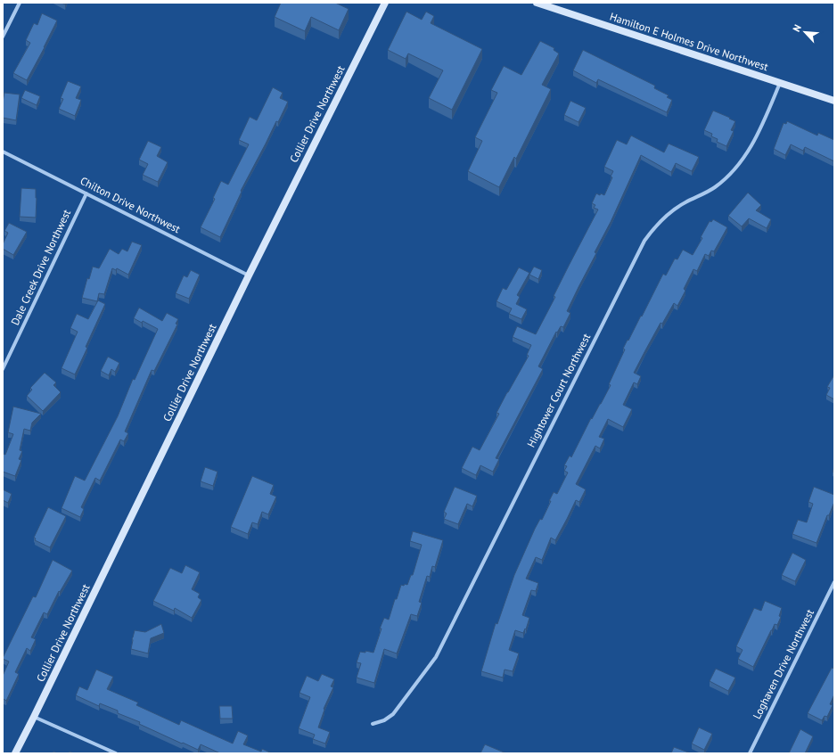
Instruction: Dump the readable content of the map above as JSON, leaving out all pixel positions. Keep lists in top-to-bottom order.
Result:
{
  "streets": {
    "main road": ["Hamilton E Holmes Drive Northwest", "Collier Drive Northwest"],
    "street": [
      "Chilton Drive Northwest",
      "Dale Creek Drive Northwest",
      "Hightower Court Northwest",
      "Loghaven Drive Northwest"
    ]
  },
  "crossings": [
    ["Hamilton E Holmes Drive Northwest", "Hightower Court Northwest"],
    ["Collier Drive Northwest", "Chilton Drive Northwest"],
    ["Chilton Drive Northwest", "Dale Creek Drive Northwest"]
  ],
  "north": "top left"
}
